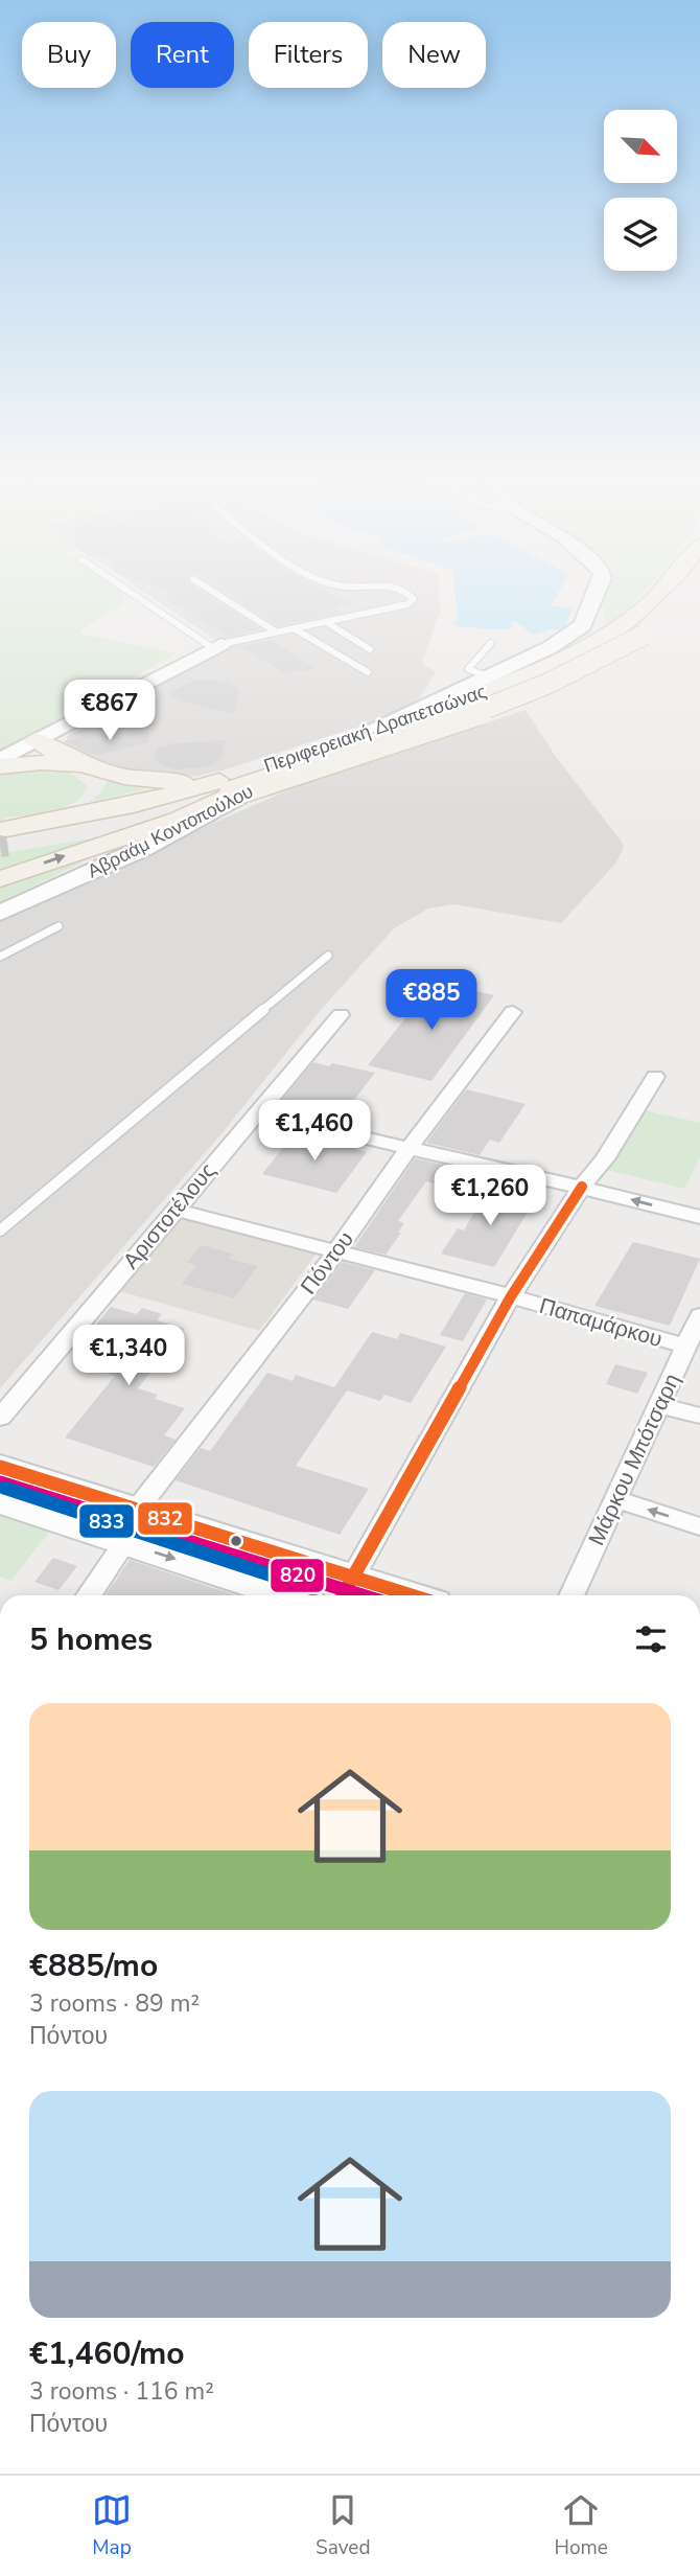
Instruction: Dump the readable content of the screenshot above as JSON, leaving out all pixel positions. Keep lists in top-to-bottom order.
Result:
{
  "streets": {
    "main road": ["Περιφερειακή Δραπετσώνας"],
    "street": [
      "Αβραάμ Κοντοπούλου",
      "Αριστοτέλους",
      "Πόντου",
      "Παπαμάρκου",
      "Μάρκου Μπότσαρη"
    ]
  },
  "crossings": [
    ["Αριστοτέλους", "Παπαμάρκου"],
    ["Πόντου", "Παπαμάρκου"],
    ["Παπαμάρκου", "Μάρκου Μπότσαρη"]
  ],
  "lines": ["transit line 832", "transit line 820", "transit line 833"],
  "north": "bottom right",
  "page": {
    "chip": [
      "Buy",
      "Rent",
      "Filters",
      "New"
    ],
    "price": [
      "€867",
      "€885",
      "€1,460",
      "€1,260",
      "€1,340"
    ],
    "heading": "5 homes",
    "list": [
      {
        "name": "€885/mo",
        "note": "3 rooms · 89 m² · Πόντου"
      },
      {
        "name": "€1,460/mo",
        "note": "3 rooms · 116 m² · Πόντου"
      }
    ],
    "tabs": ["Map", "Saved", "Home"]
  }
}
